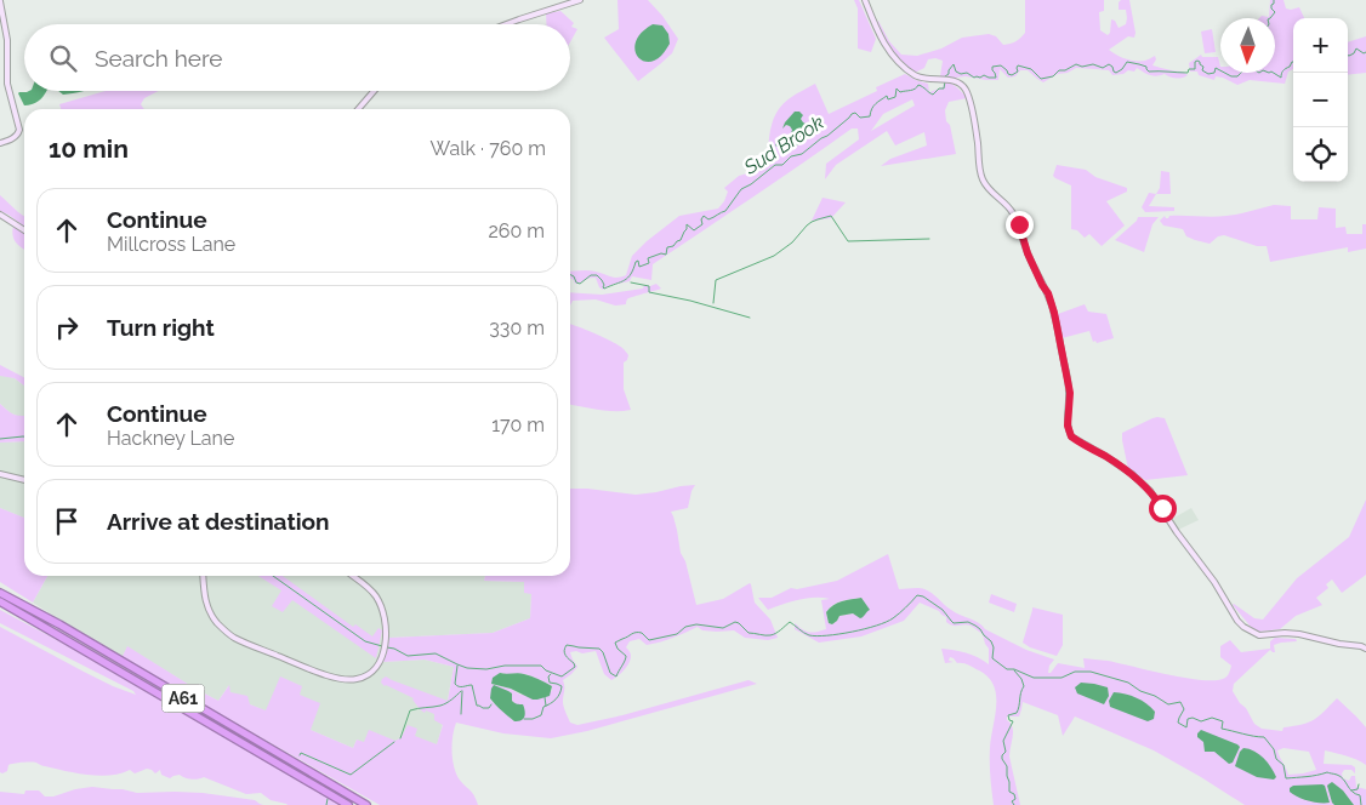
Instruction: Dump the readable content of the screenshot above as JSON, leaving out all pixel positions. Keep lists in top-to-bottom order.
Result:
{
  "streets": {
    "highway": ["A61"]
  },
  "water": ["Sud Brook"],
  "north": "bottom",
  "page": {
    "map_buttons": ["+", "−"],
    "search": "Search here",
    "heading": ["10 min", "Walk · 760 m"],
    "list": [
      ["Continue", "Millcross Lane", "260 m"],
      ["Turn right", "330 m"],
      ["Continue", "Hackney Lane", "170 m"],
      "Arrive at destination"
    ]
  }
}
